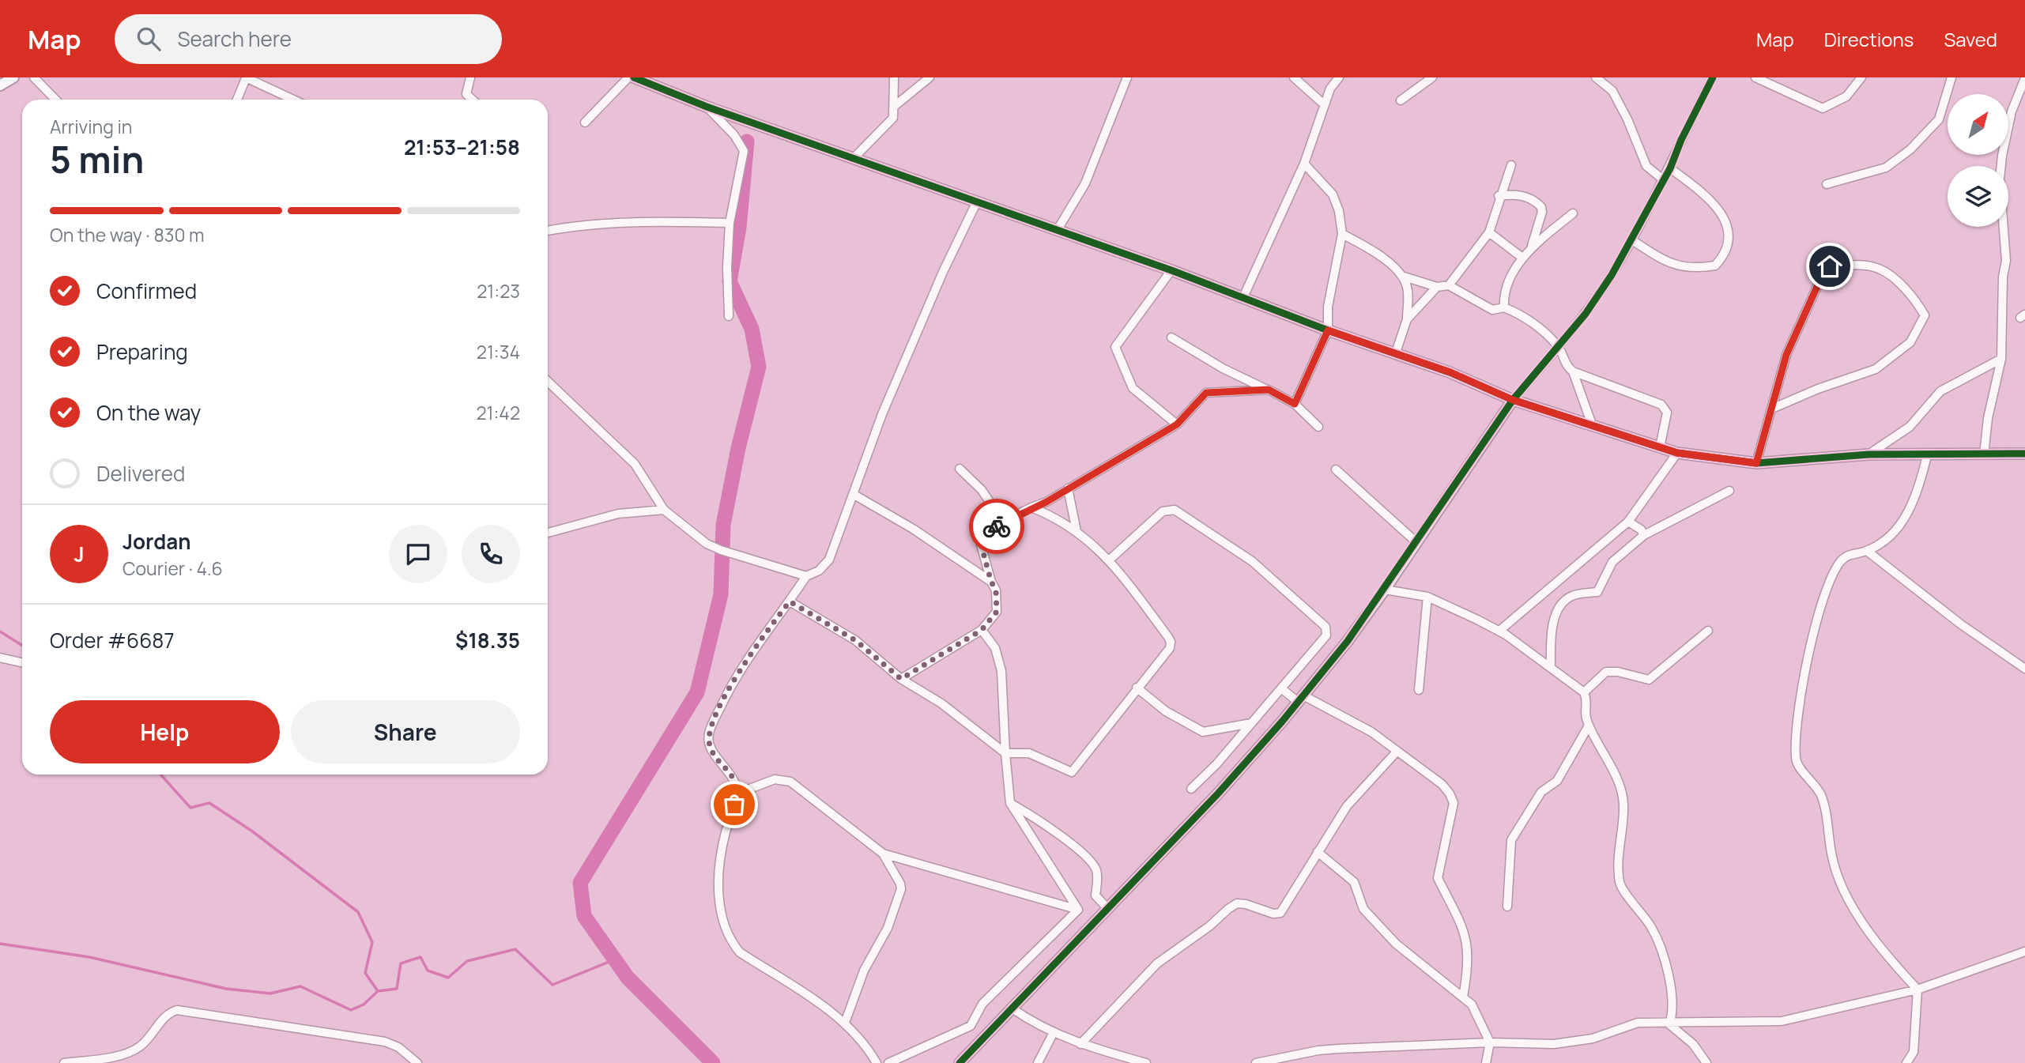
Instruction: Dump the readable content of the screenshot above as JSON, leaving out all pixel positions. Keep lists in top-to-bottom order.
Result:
{
  "north": "top right",
  "page": {
    "header": "Map",
    "search": "Search here",
    "nav": ["Map", "Directions", "Saved"],
    "heading": ["5 min", "Arriving in", "21:53–21:58"],
    "panel": [
      "Jordan",
      "Courier · 4.6",
      "Order #6687",
      "$18.35"
    ],
    "bar": "On the way · 830 m",
    "list": [
      ["Confirmed", "21:23"],
      ["Preparing", "21:34"],
      ["On the way", "21:42"],
      "Delivered"
    ],
    "round": "J",
    "buttons": ["Help", "Share"]
  }
}
